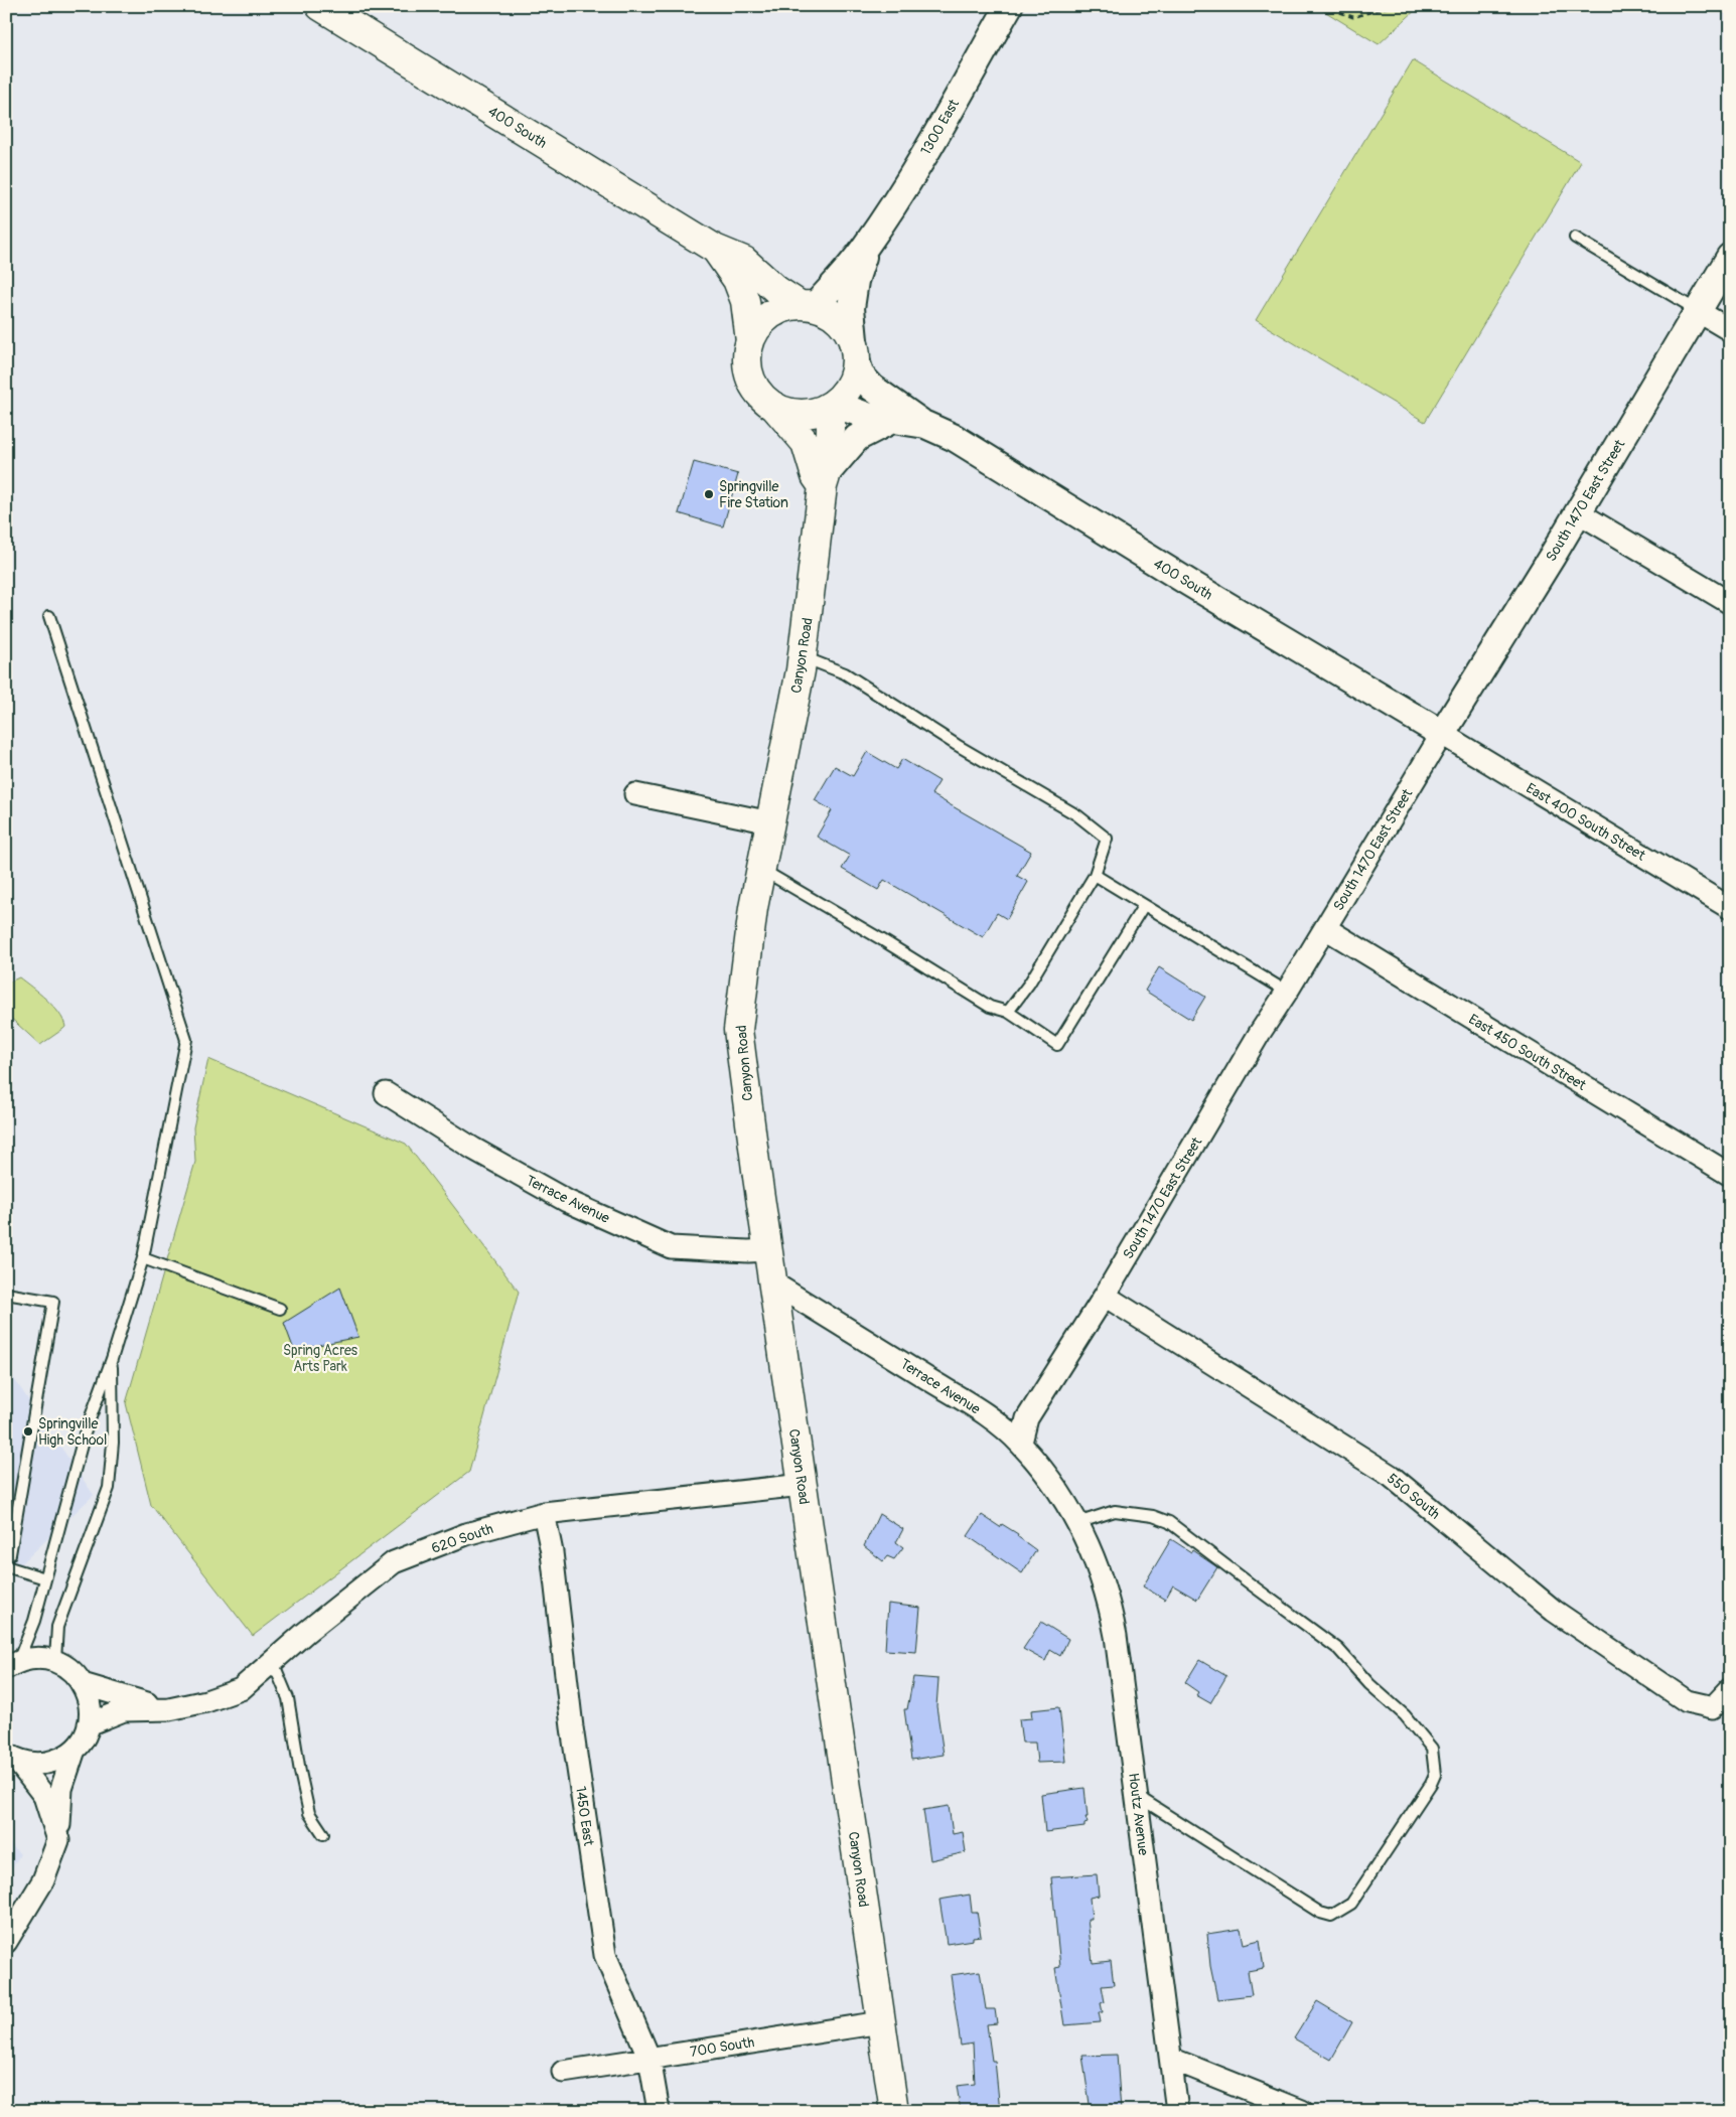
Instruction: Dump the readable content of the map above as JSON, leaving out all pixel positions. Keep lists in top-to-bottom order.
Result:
{
  "streets": {
    "main road": ["400 South", "Canyon Road"],
    "street": [
      "1300 East",
      "South 1470 East Street",
      "East 400 South Street",
      "East 450 South Street",
      "Terrace Avenue",
      "550 South",
      "620 South",
      "Houtz Avenue",
      "1450 East",
      "700 South"
    ]
  },
  "crossings": [
    ["400 South", "1300 East"],
    ["400 South", "South 1470 East Street"],
    ["400 South", "Canyon Road"],
    ["400 South", "East 400 South Street"],
    ["1300 East", "Canyon Road"],
    ["South 1470 East Street", "East 400 South Street"],
    ["South 1470 East Street", "East 450 South Street"],
    ["South 1470 East Street", "Terrace Avenue"],
    ["South 1470 East Street", "550 South"],
    ["Canyon Road", "Terrace Avenue"],
    ["Canyon Road", "620 South"],
    ["Canyon Road", "700 South"],
    ["Terrace Avenue", "Houtz Avenue"],
    ["620 South", "1450 East"],
    ["1450 East", "700 South"]
  ],
  "parks": ["Spring Acres Arts Park"],
  "places": ["Springville Fire Station", "Springville High School"]
}
